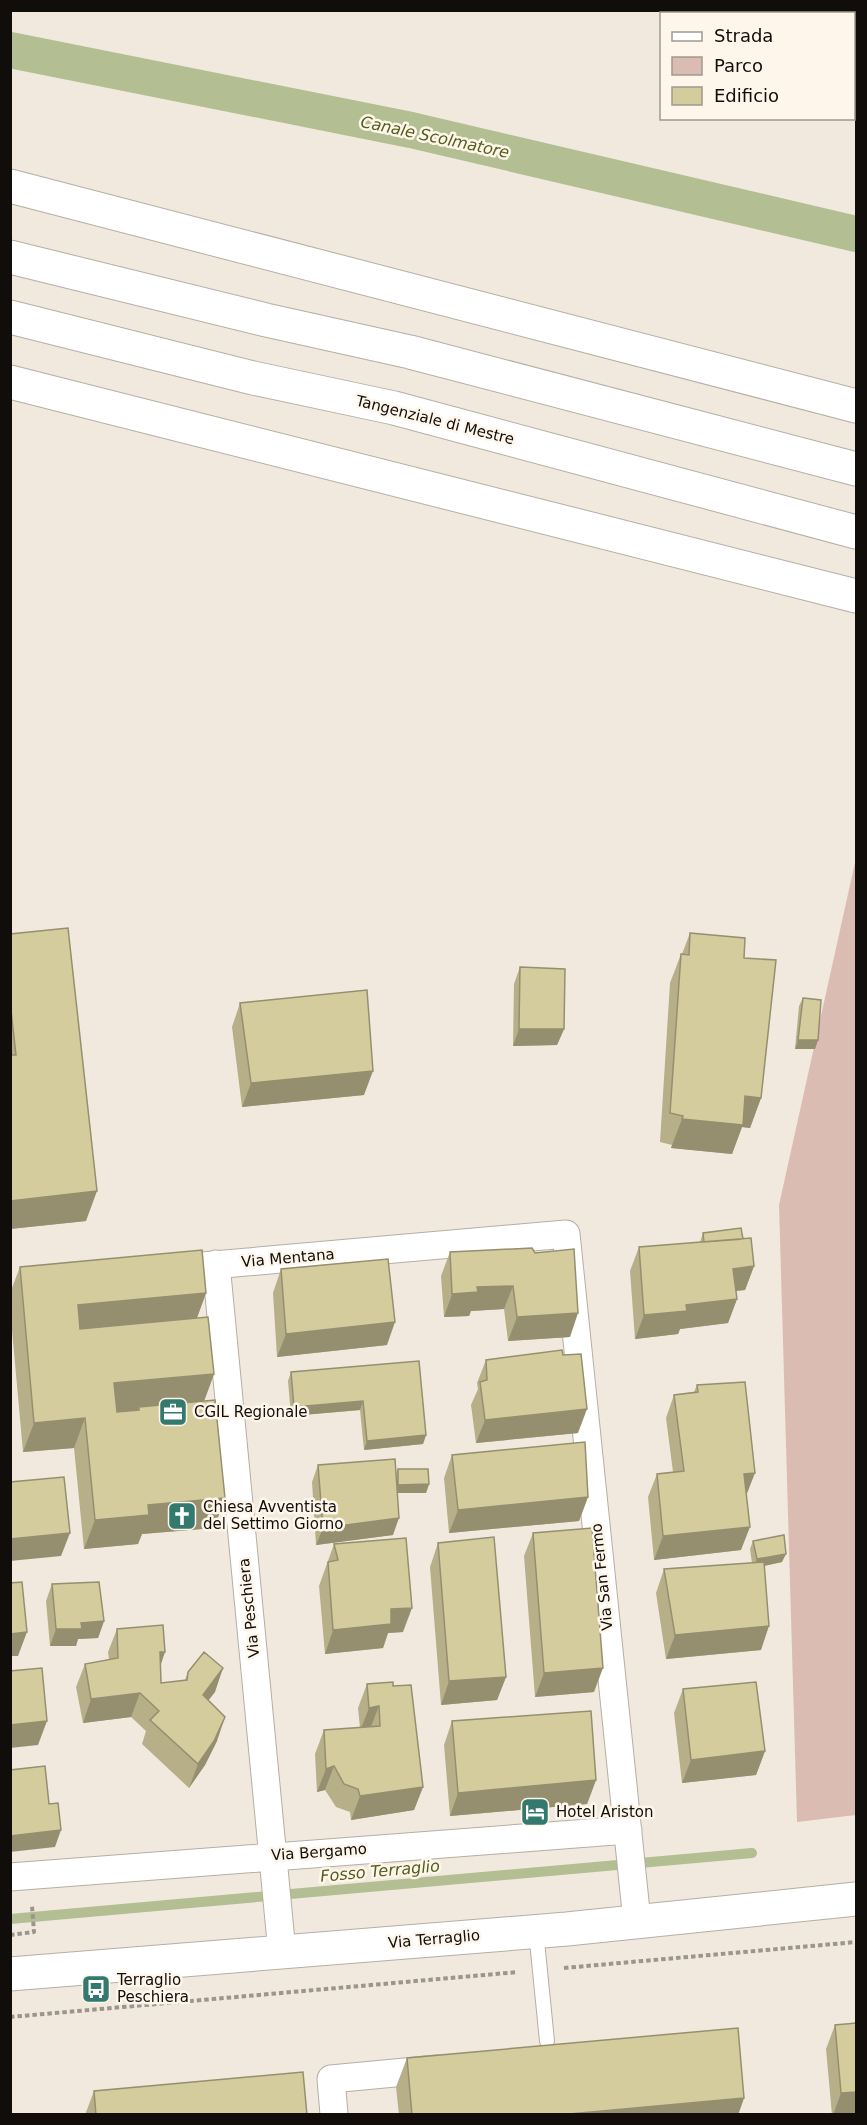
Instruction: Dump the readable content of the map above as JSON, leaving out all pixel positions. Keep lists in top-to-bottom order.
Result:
{
  "streets": {
    "main road": ["Tangenziale di Mestre", "Via Terraglio"],
    "street": [
      "Via Mentana",
      "Via San Fermo",
      "Via Peschiera",
      "Via Bergamo"
    ]
  },
  "crossings": [
    ["Via Mentana", "Via San Fermo"],
    ["Via Mentana", "Via Peschiera"],
    ["Via San Fermo", "Via Bergamo"],
    ["Via San Fermo", "Via Terraglio"],
    ["Via Peschiera", "Via Bergamo"],
    ["Via Peschiera", "Via Terraglio"]
  ],
  "water": ["Canale Scolmatore", "Fosso Terraglio"],
  "places": {
    "office": ["CGIL Regionale"],
    "church": ["Chiesa Avventista del Settimo Giorno"],
    "hotel": ["Hotel Ariston"],
    "bus stop": ["Terraglio Peschiera"]
  },
  "legend": ["Strada", "Parco", "Edificio"]
}
